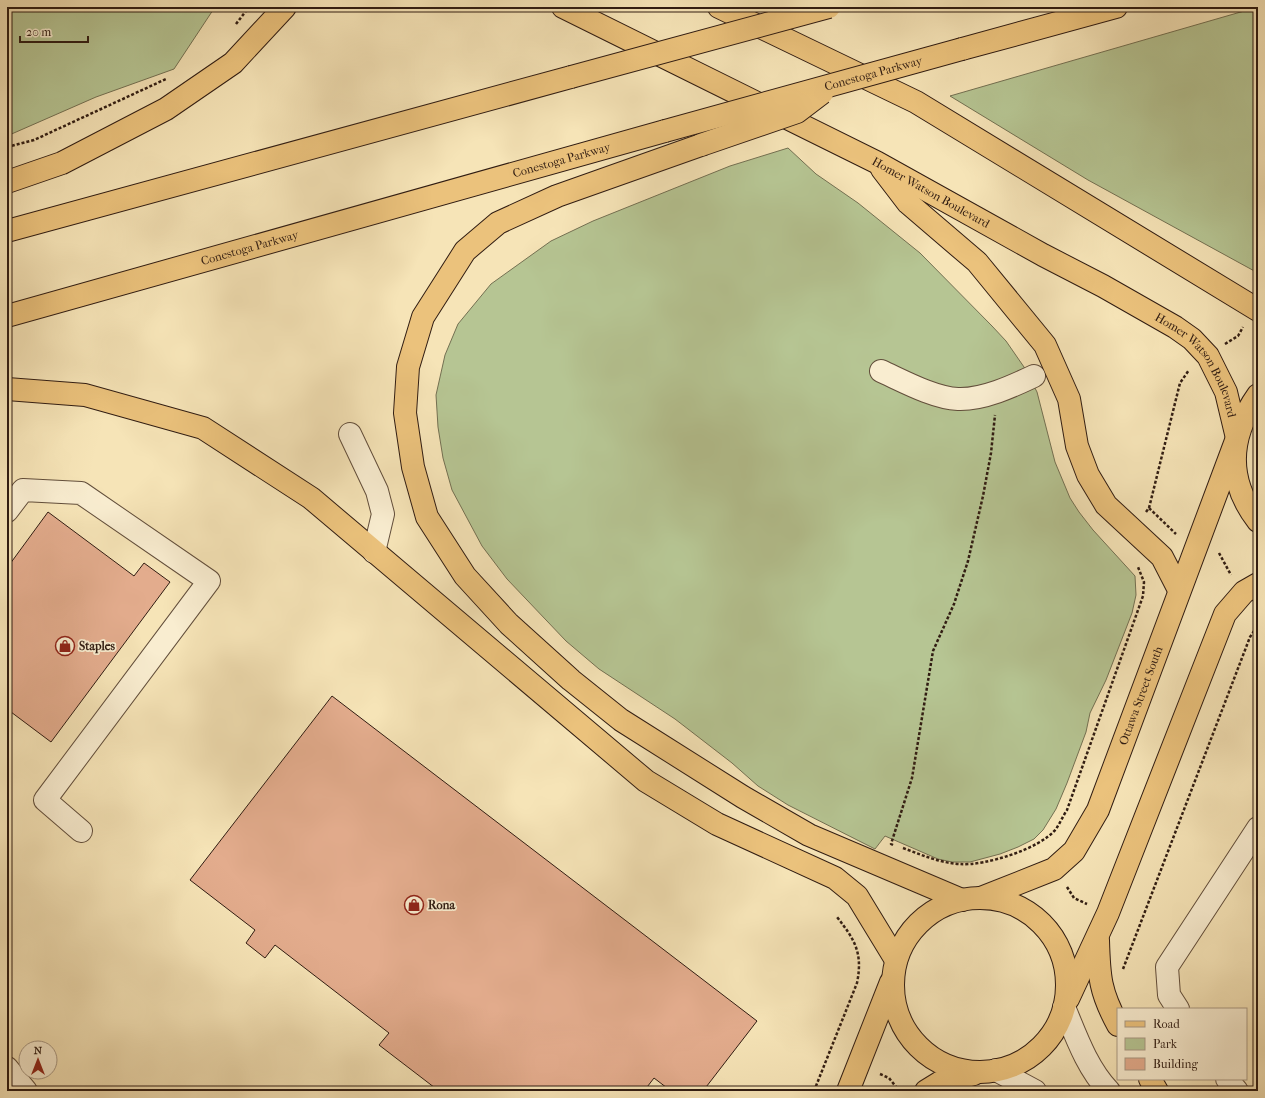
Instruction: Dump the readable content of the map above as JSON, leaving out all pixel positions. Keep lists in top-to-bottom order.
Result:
{
  "streets": {
    "main road": ["Conestoga Parkway", "Homer Watson Boulevard", "Ottawa Street South"]
  },
  "crossings": [
    ["Homer Watson Boulevard", "Ottawa Street South"]
  ],
  "places": {
    "shop": ["Staples", "Rona"]
  },
  "legend": ["Road", "Park", "Building"],
  "scale_bar": "20 m",
  "north": "top"
}
